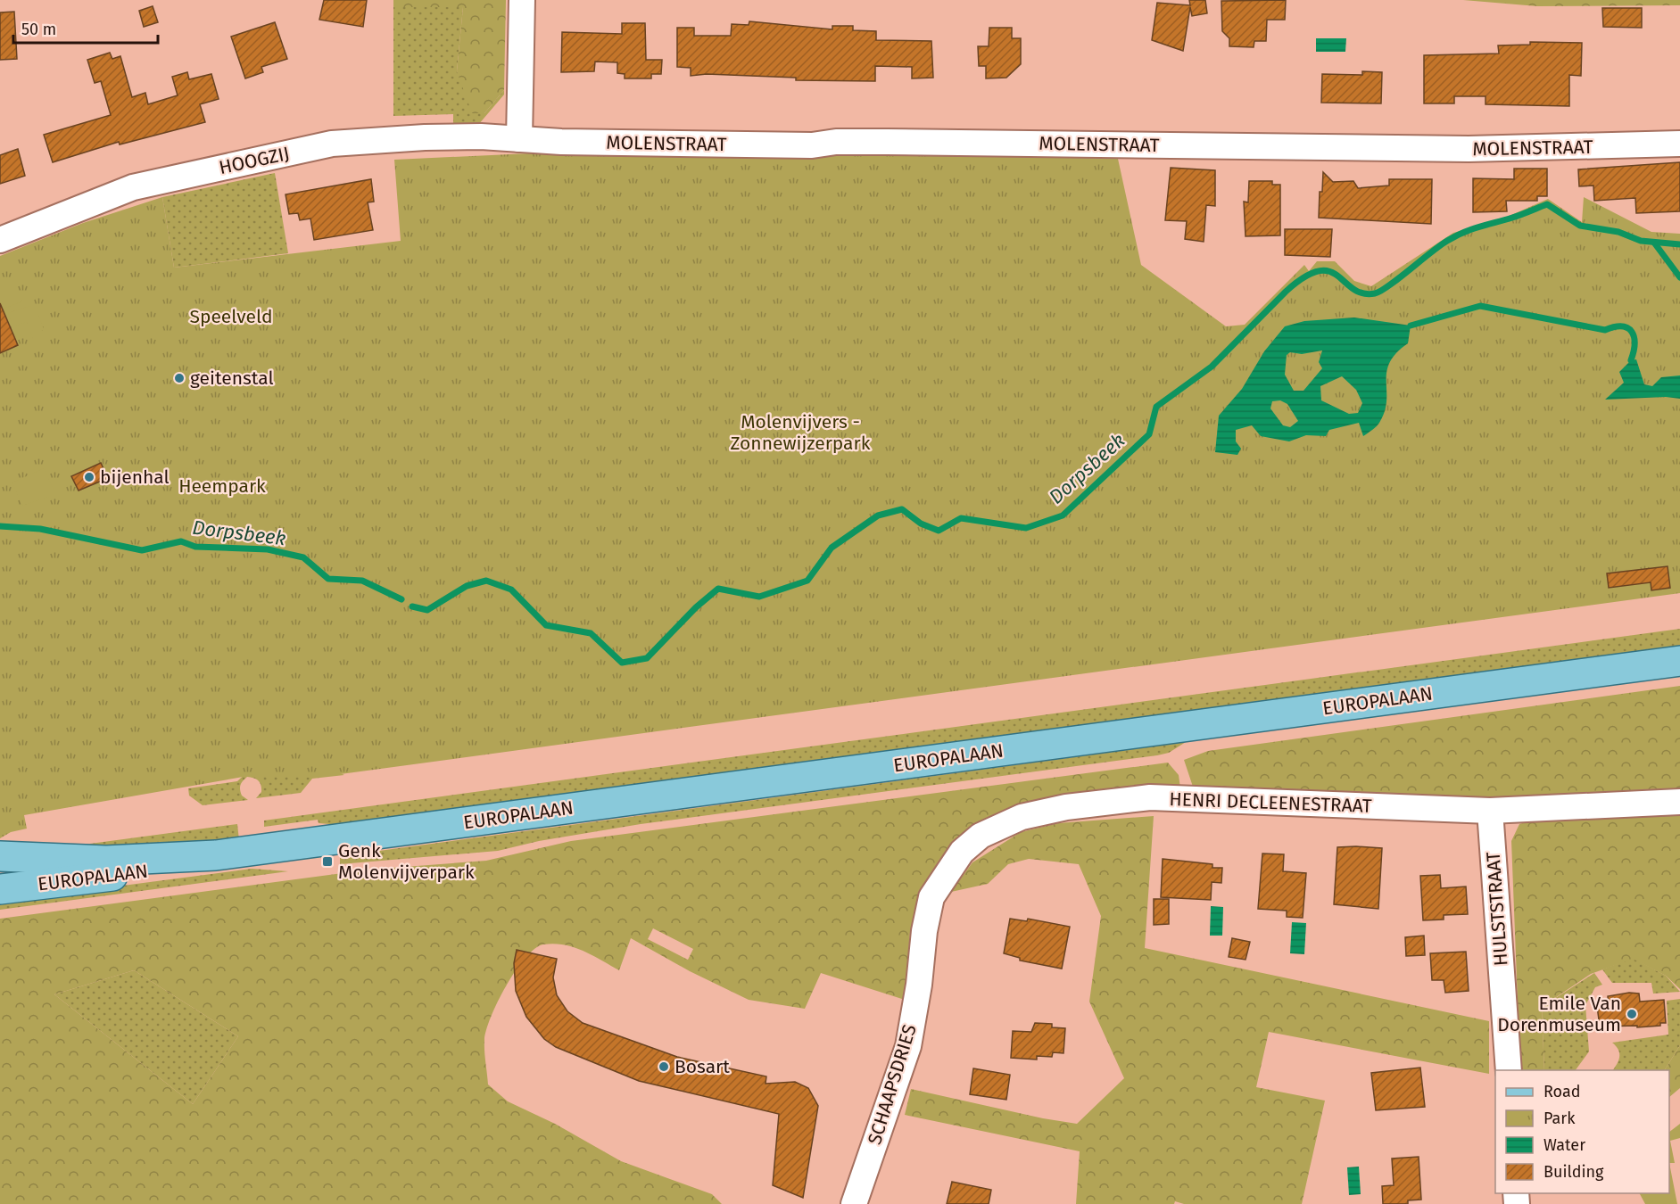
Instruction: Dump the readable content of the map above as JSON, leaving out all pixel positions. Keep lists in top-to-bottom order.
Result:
{
  "streets": {
    "main road": ["EUROPALAAN"],
    "street": [
      "MOLENSTRAAT",
      "HOOGZIJ",
      "HENRI DECLEENESTRAAT",
      "HULSTSTRAAT",
      "SCHAAPSDRIES"
    ]
  },
  "crossings": [
    ["MOLENSTRAAT", "HOOGZIJ"],
    ["HENRI DECLEENESTRAAT", "HULSTSTRAAT"],
    ["HENRI DECLEENESTRAAT", "SCHAAPSDRIES"]
  ],
  "water": ["Dorpsbeek"],
  "parks": ["Speelveld", "Molenvijvers - Zonnewijzerpark", "Heempark"],
  "places": {
    "other": [
      "geitenstal",
      "bijenhal",
      "Emile Van Dorenmuseum",
      "Bosart"
    ],
    "transit": ["Genk Molenvijverpark"]
  },
  "legend": [
    "Road",
    "Park",
    "Water",
    "Building"
  ],
  "scale_bar": "50 m"
}
